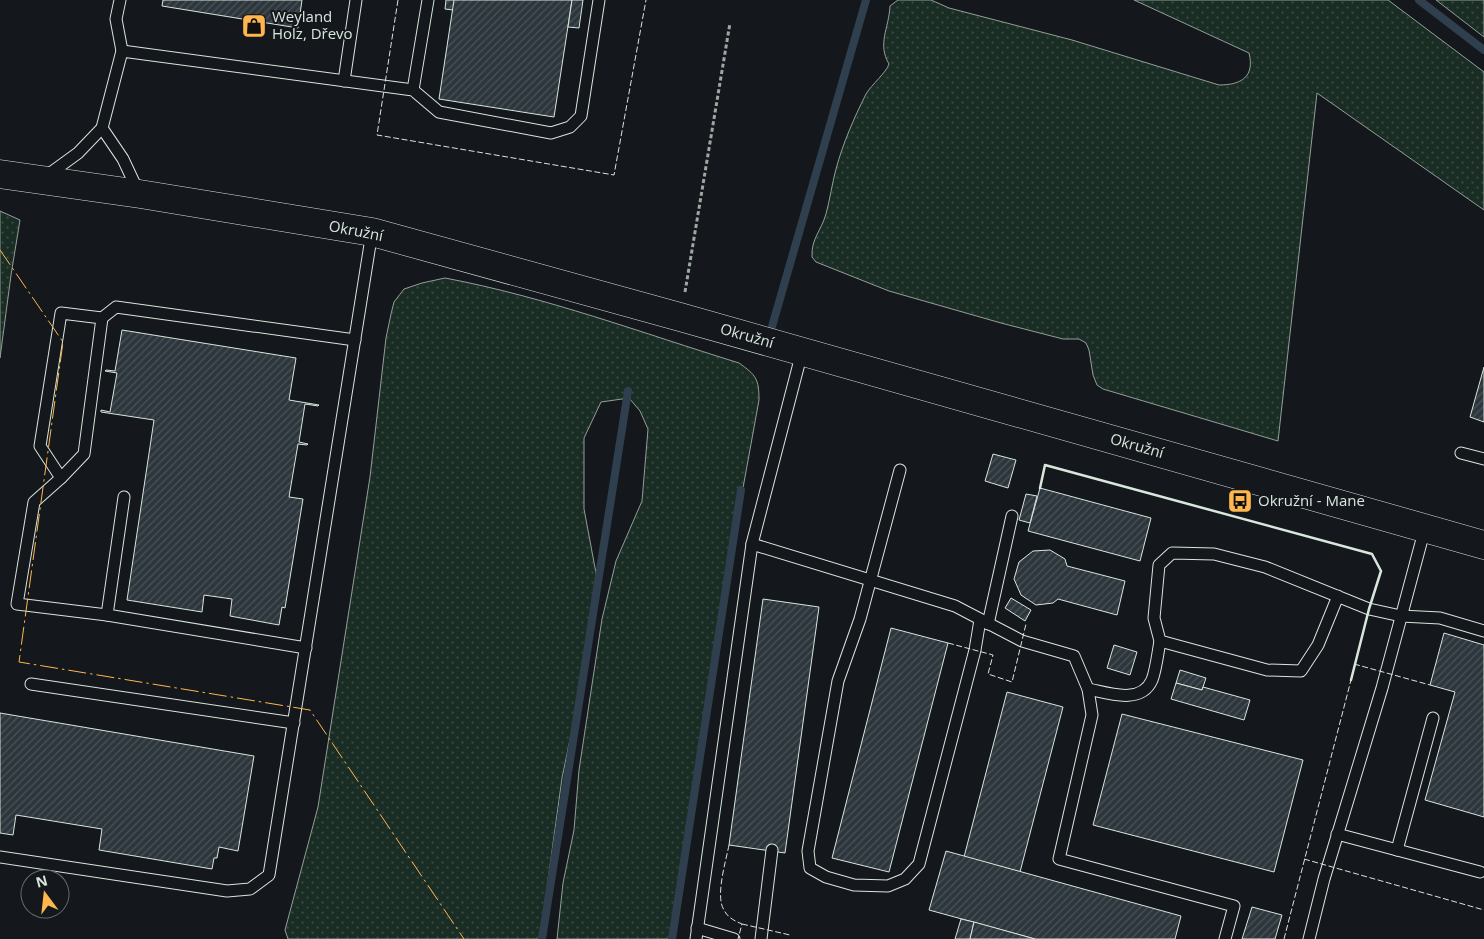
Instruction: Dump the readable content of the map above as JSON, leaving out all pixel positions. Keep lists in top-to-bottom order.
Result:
{
  "streets": {
    "main road": ["Okružní"]
  },
  "places": {
    "shop": ["Weyland Holz, Dřevo"],
    "bus stop": ["Okružní - Mane"]
  },
  "north": "top"
}
